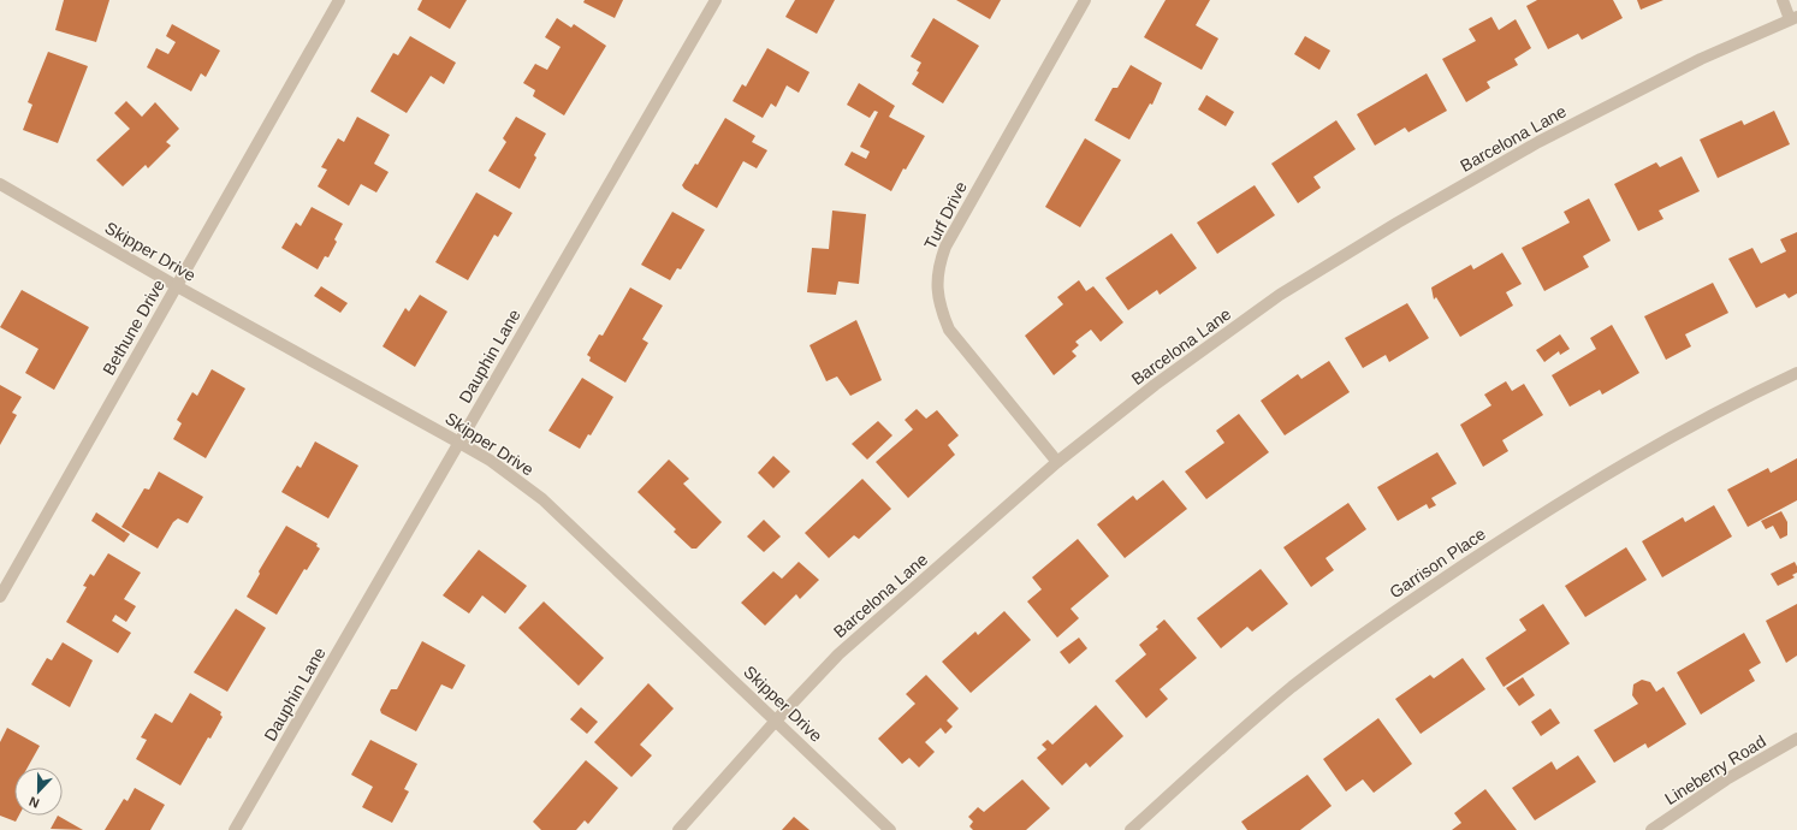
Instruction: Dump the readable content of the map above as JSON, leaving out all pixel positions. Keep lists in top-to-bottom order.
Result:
{
  "streets": {
    "street": [
      "Barcelona Lane",
      "Turf Drive",
      "Skipper Drive",
      "Bethune Drive",
      "Dauphin Lane",
      "Garrison Place",
      "Lineberry Road"
    ]
  },
  "crossings": [
    ["Barcelona Lane", "Turf Drive"],
    ["Barcelona Lane", "Skipper Drive"],
    ["Skipper Drive", "Bethune Drive"],
    ["Skipper Drive", "Dauphin Lane"]
  ],
  "north": "bottom"
}
